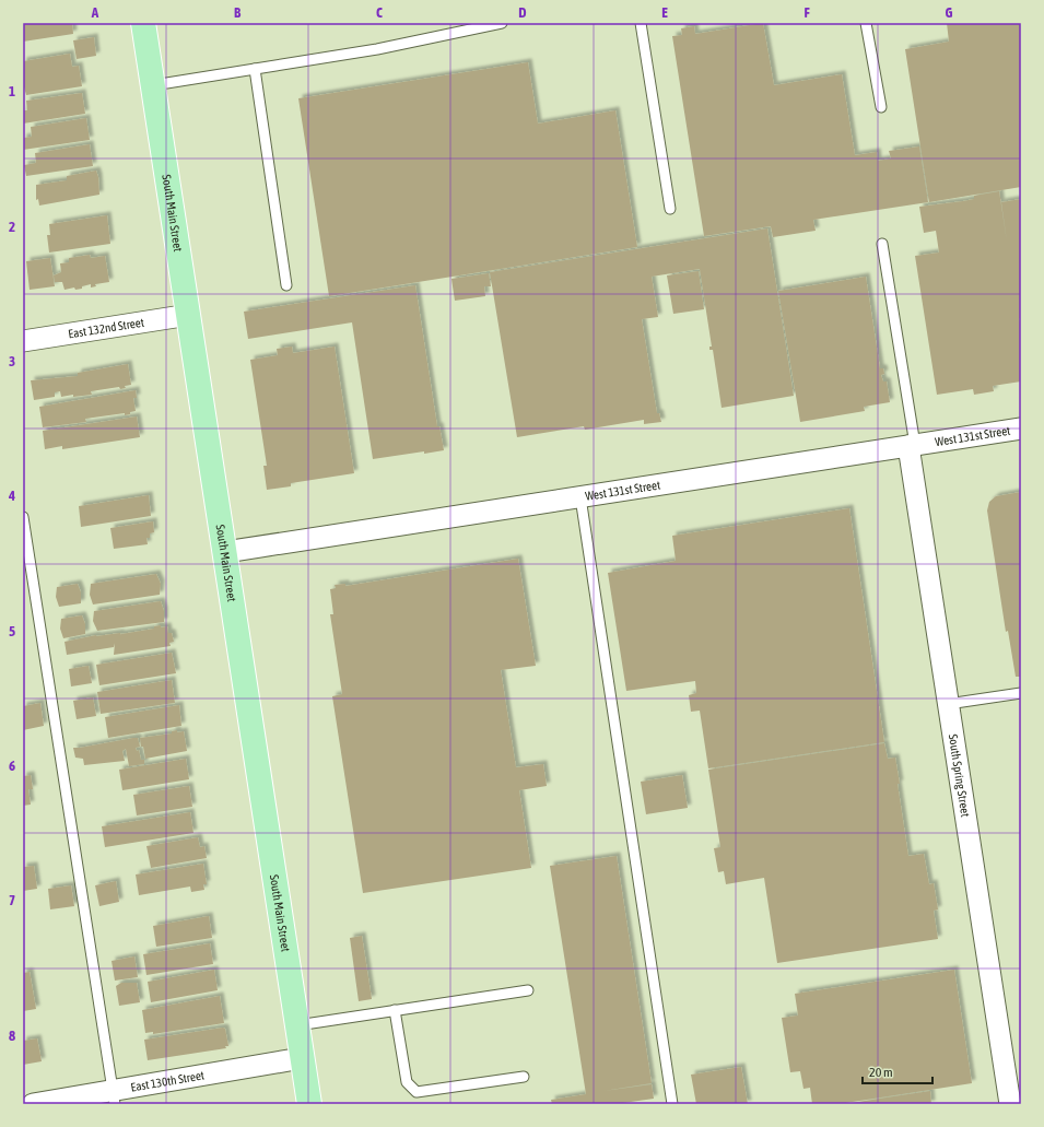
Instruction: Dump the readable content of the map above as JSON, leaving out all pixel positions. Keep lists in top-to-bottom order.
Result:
{
  "streets": {
    "main road": ["South Main Street"],
    "street": [
      "East 132nd Street",
      "West 131st Street",
      "South Spring Street",
      "East 130th Street"
    ]
  },
  "crossings": [
    ["South Main Street", "East 132nd Street"],
    ["South Main Street", "West 131st Street"],
    ["South Main Street", "East 130th Street"],
    ["West 131st Street", "South Spring Street"]
  ],
  "scale_bar": "20 m",
  "grid": {
    "columns": [
      "A",
      "B",
      "C",
      "D",
      "E",
      "F",
      "G"
    ],
    "rows": [
      "1",
      "2",
      "3",
      "4",
      "5",
      "6",
      "7",
      "8"
    ]
  }
}
